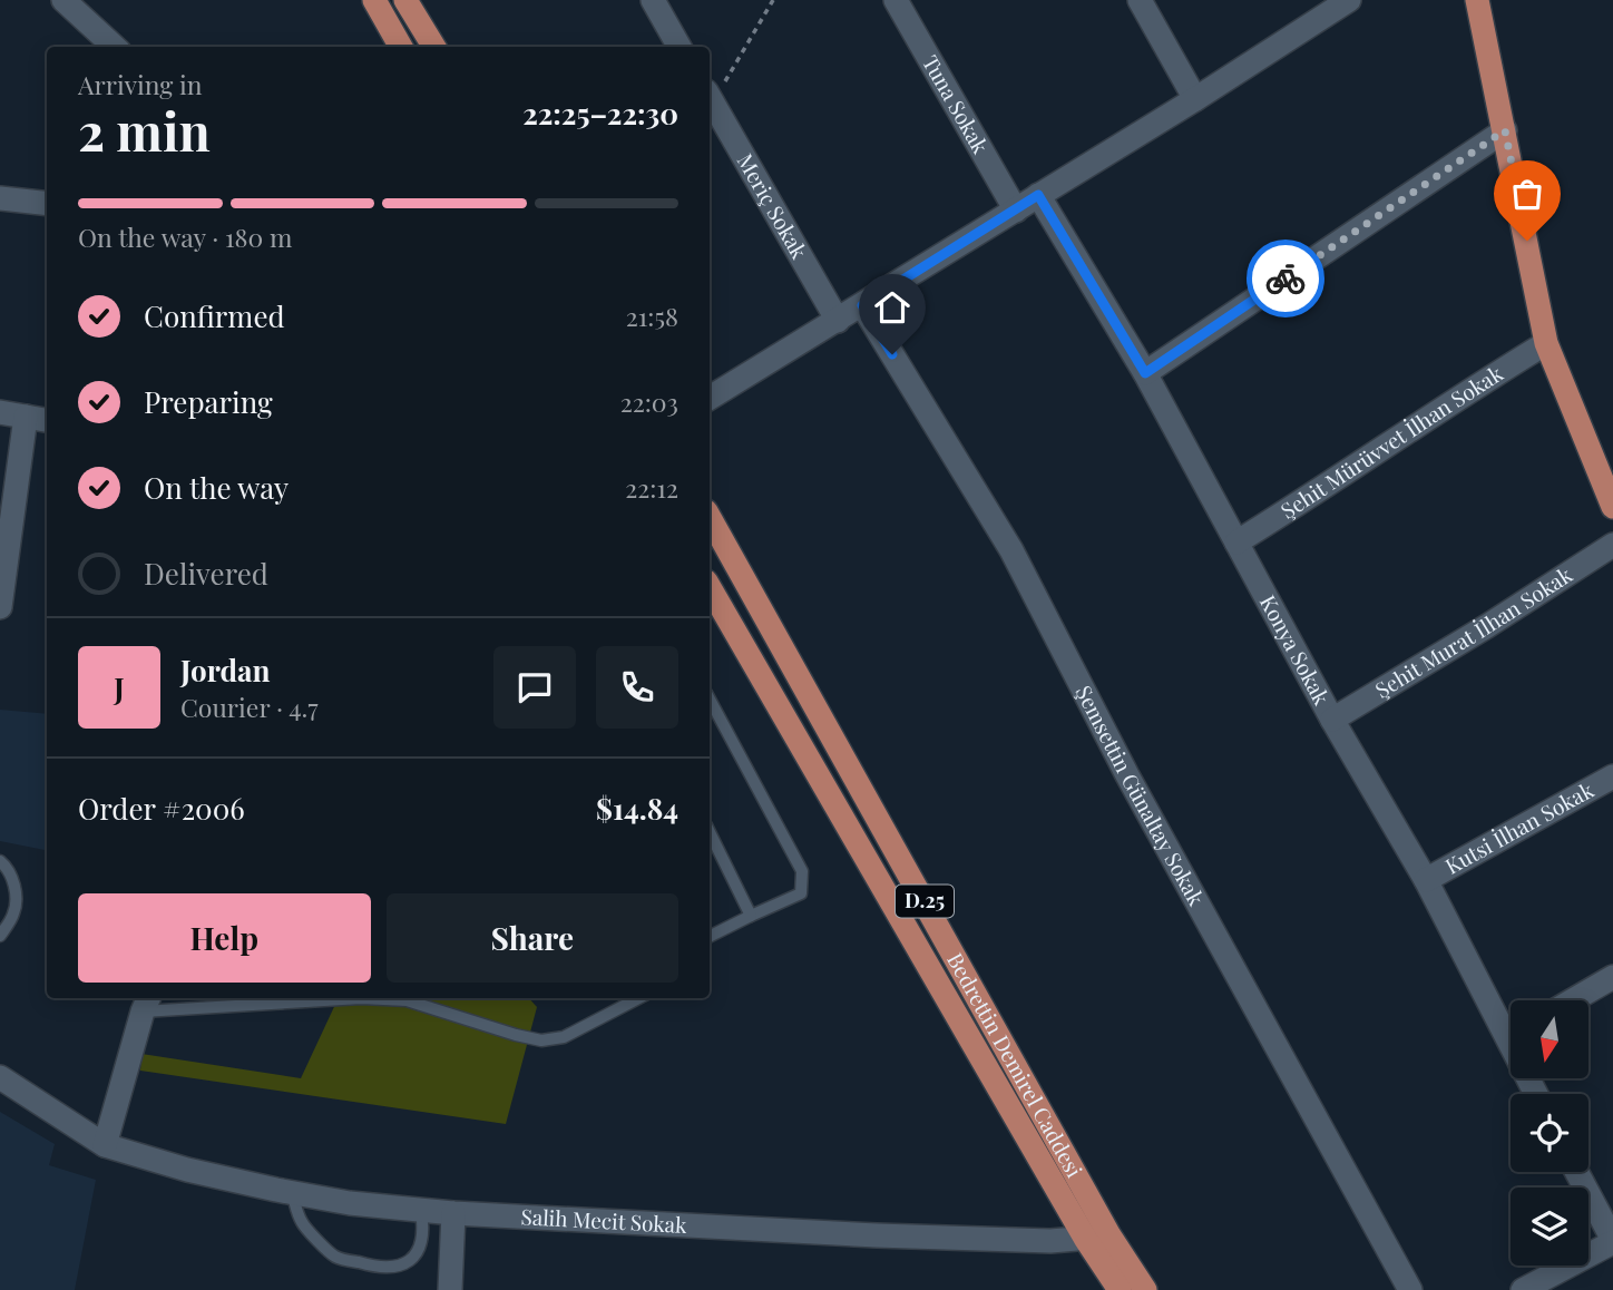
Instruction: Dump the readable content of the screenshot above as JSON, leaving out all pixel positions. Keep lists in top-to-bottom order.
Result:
{
  "streets": {
    "main road": ["D.25", "Bedrettin Demirel Caddesi"],
    "street": [
      "Tuna Sokak",
      "Meriç Sokak",
      "Şehit Mürüvvet İlhan Sokak",
      "Şehit Murat İlhan Sokak",
      "Konya Sokak",
      "Şemsettin Günaltay Sokak",
      "Kutsi İlhan Sokak",
      "Salih Mecit Sokak"
    ]
  },
  "crossings": [
    ["Şehit Mürüvvet İlhan Sokak", "Konya Sokak"],
    ["Şehit Murat İlhan Sokak", "Konya Sokak"],
    ["Konya Sokak", "Kutsi İlhan Sokak"],
    ["Bedrettin Demirel Caddesi", "Salih Mecit Sokak"]
  ],
  "north": "bottom",
  "page": {
    "heading": ["2 min", "Arriving in", "22:25–22:30"],
    "panel": [
      "Jordan",
      "Courier · 4.7",
      "Order #2006",
      "$14.84"
    ],
    "bar": "On the way · 180 m",
    "list": [
      ["Confirmed", "21:58"],
      ["Preparing", "22:03"],
      ["On the way", "22:12"],
      "Delivered"
    ],
    "round": "J",
    "buttons": ["Help", "Share"]
  }
}
